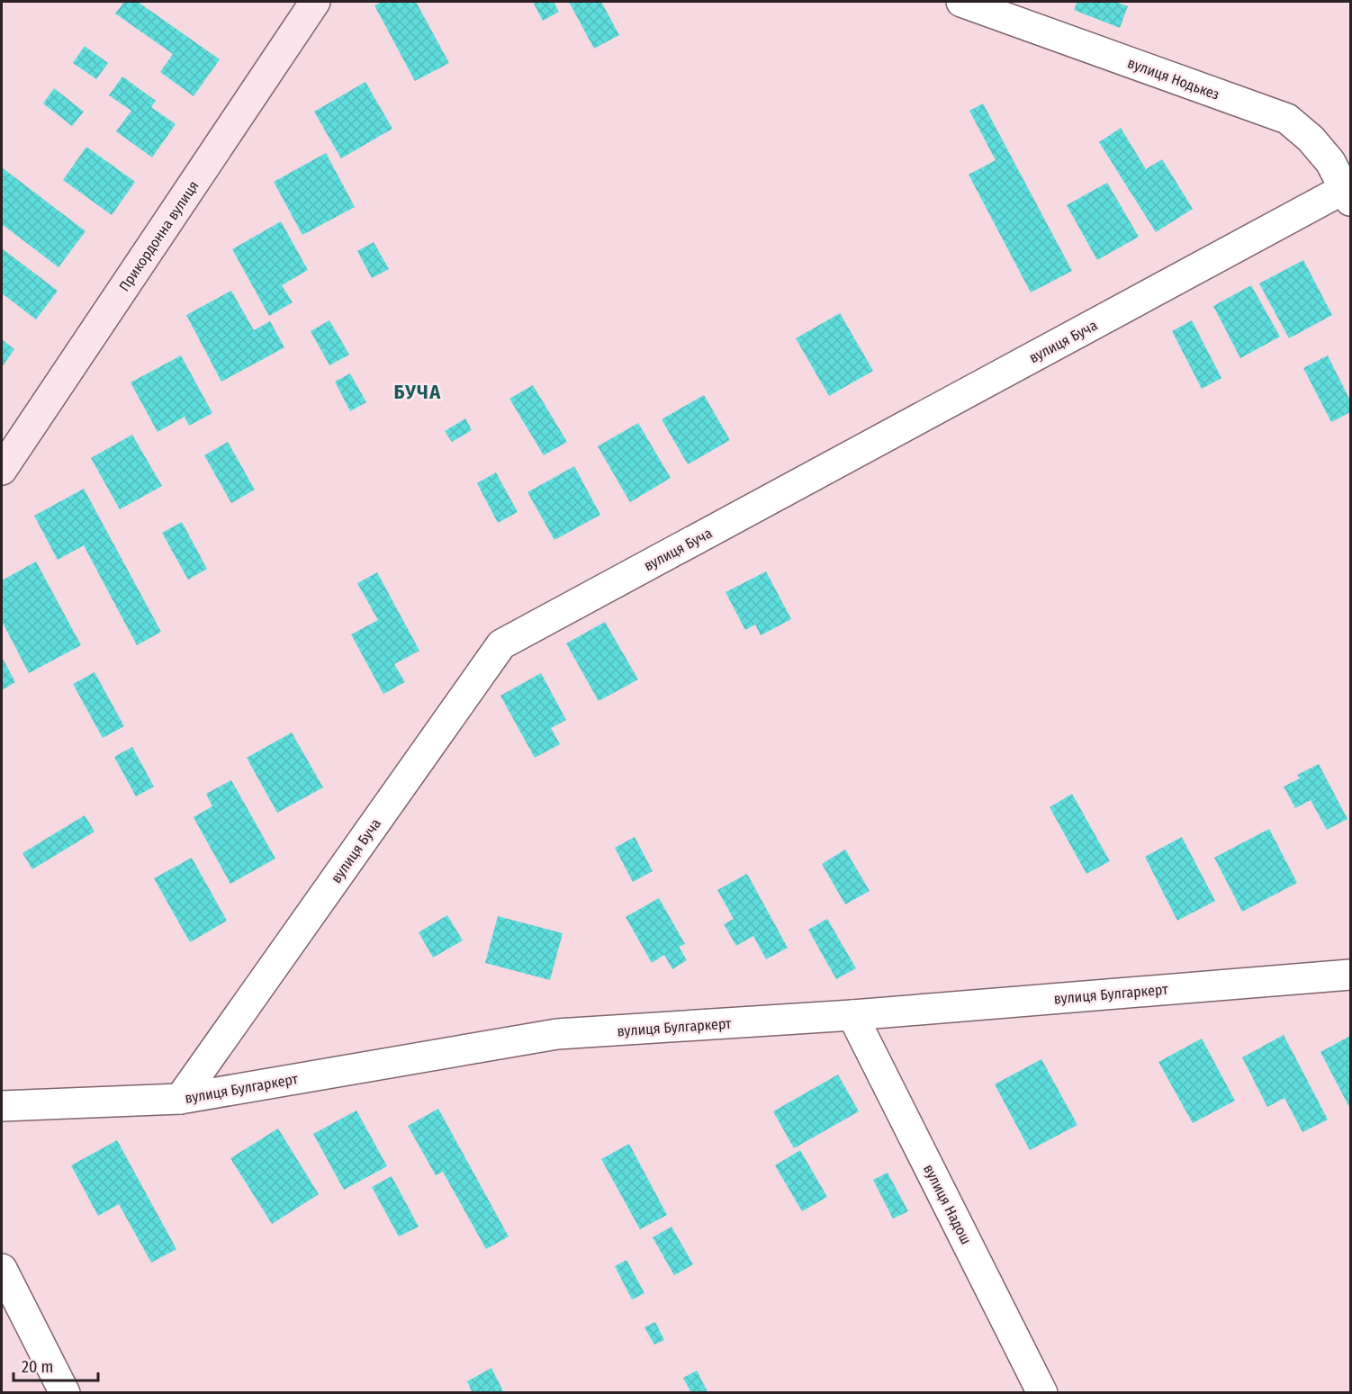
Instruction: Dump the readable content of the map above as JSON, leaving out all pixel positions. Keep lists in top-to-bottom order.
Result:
{
  "streets": {
    "main road": ["Прикордонна вулиця"],
    "street": [
      "вулиця Нодькез",
      "вулиця Буча",
      "вулиця Булгаркерт",
      "вулиця Надош"
    ]
  },
  "crossings": [
    ["вулиця Нодькез", "вулиця Буча"],
    ["вулиця Буча", "вулиця Булгаркерт"],
    ["вулиця Булгаркерт", "вулиця Надош"]
  ],
  "districts": ["БУЧА"],
  "scale_bar": "20 m"
}
